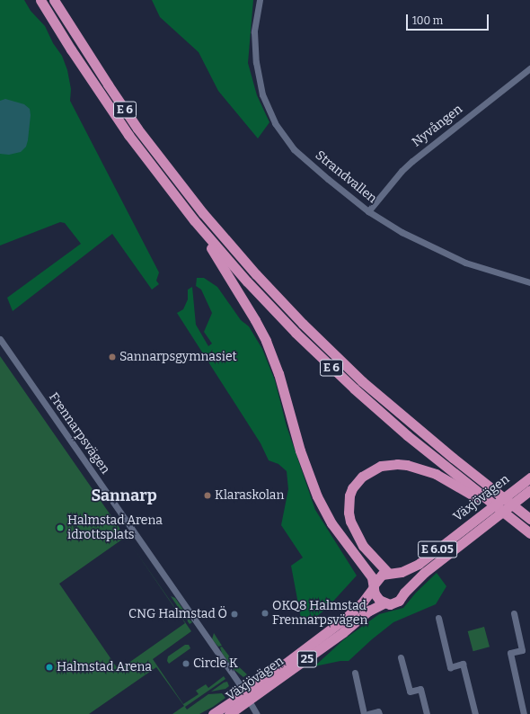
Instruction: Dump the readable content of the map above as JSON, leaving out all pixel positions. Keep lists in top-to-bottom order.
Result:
{
  "streets": {
    "highway": [
      "E 6",
      "Växjövägen",
      "E 6.05",
      "25"
    ],
    "street": ["Nyvången", "Strandvallen", "Frennarpsvägen"]
  },
  "crossings": [
    ["Nyvången", "Strandvallen"],
    ["Frennarpsvägen", "Växjövägen"]
  ],
  "districts": ["Sannarp"],
  "places": [
    "Sannarpsgymnasiet",
    "Klaraskolan",
    "Halmstad Arena idrottsplats",
    "OKQ8 Halmstad Frennarpsvägen",
    "CNG Halmstad Ö",
    "Circle K",
    "Halmstad Arena"
  ],
  "scale_bar": "100 m"
}
